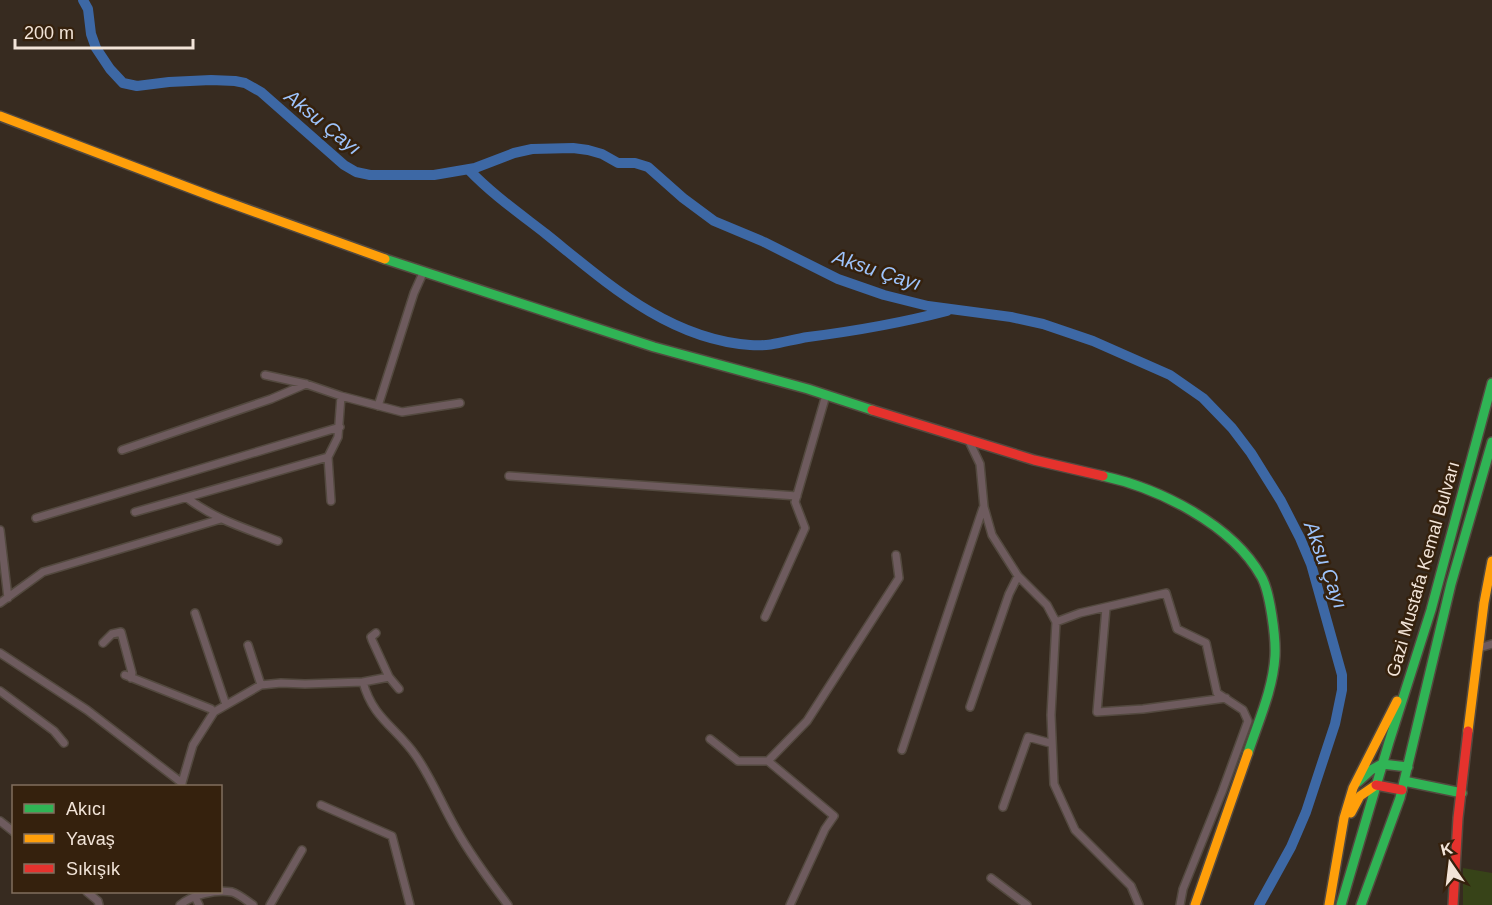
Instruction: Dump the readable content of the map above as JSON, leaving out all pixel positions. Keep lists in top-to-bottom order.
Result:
{
  "streets": {
    "main road": ["Gazi Mustafa Kemal Bulvarı"]
  },
  "water": ["Aksu Çayı"],
  "legend": ["Akıcı", "Yavaş", "Sıkışık"],
  "scale_bar": "200 m",
  "north": "top"
}
